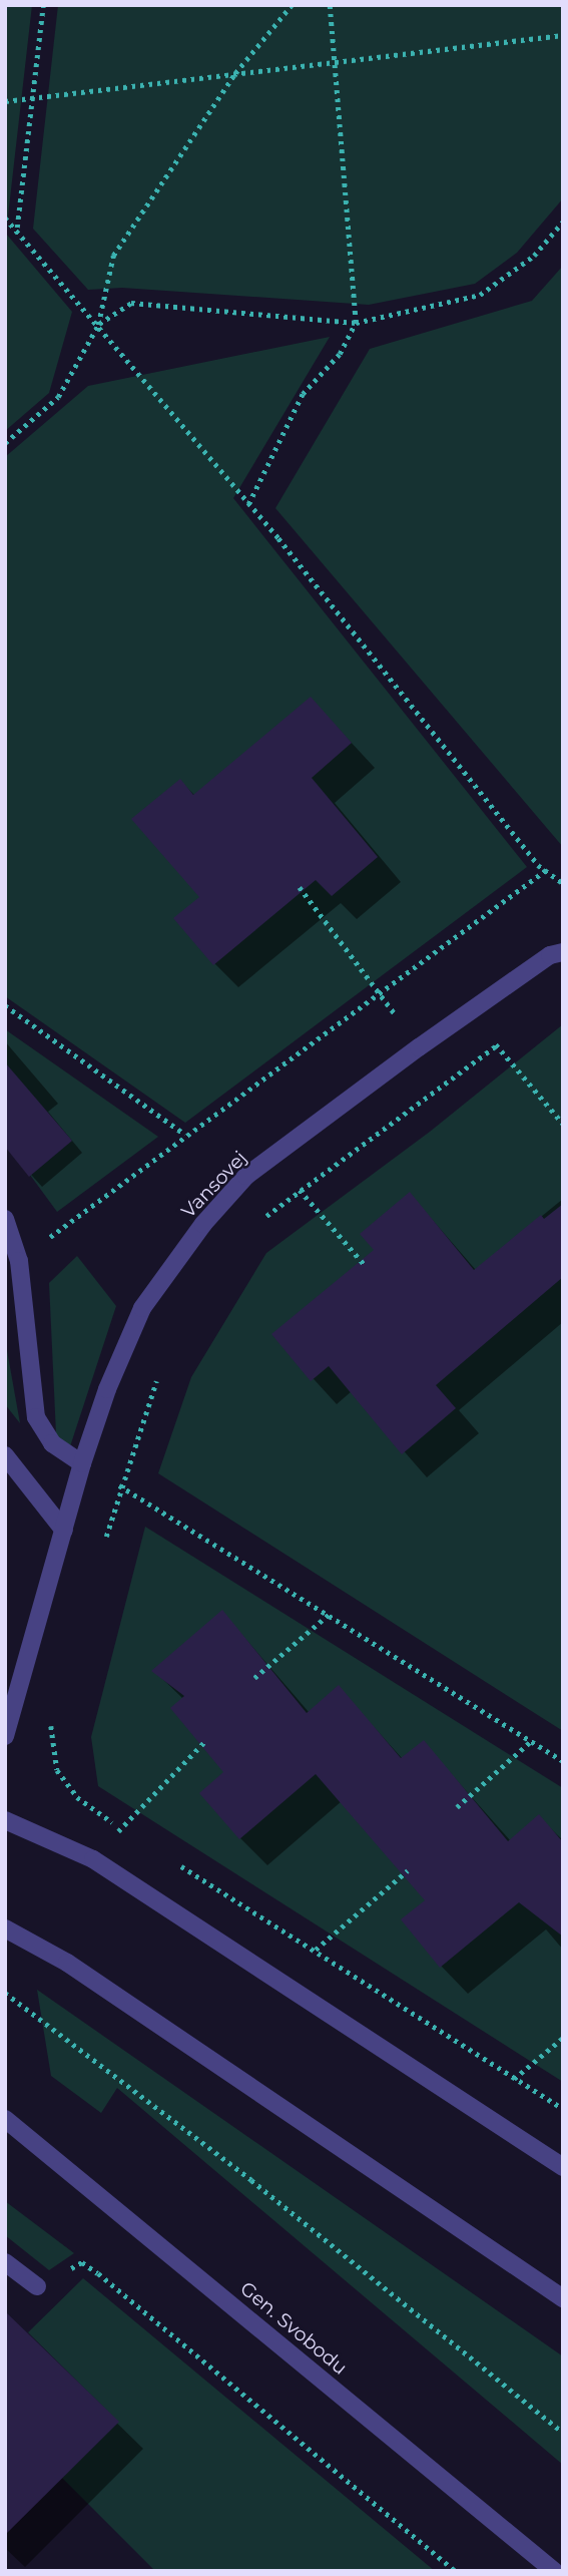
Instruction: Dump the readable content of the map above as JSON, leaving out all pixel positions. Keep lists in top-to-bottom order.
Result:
{
  "streets": {
    "street": ["Vansovej", "Gen. Svobodu"]
  }
}
